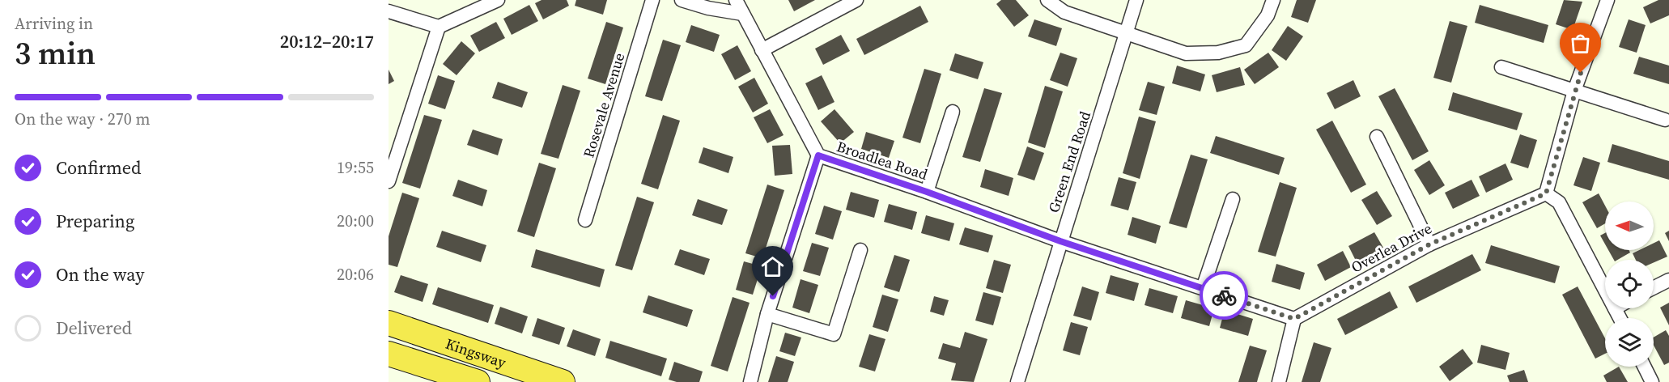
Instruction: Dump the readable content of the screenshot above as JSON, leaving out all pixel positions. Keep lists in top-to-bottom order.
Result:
{
  "streets": {
    "highway": ["Kingsway"],
    "street": [
      "Rosevale Avenue",
      "Broadlea Road",
      "Green End Road",
      "Overlea Drive"
    ]
  },
  "crossings": [
    ["Broadlea Road", "Green End Road"]
  ],
  "north": "left",
  "page": {
    "heading": ["3 min", "Arriving in", "20:12–20:17"],
    "bar": "On the way · 270 m",
    "list": [
      ["Confirmed", "19:55"],
      ["Preparing", "20:00"],
      ["On the way", "20:06"],
      "Delivered"
    ]
  }
}
